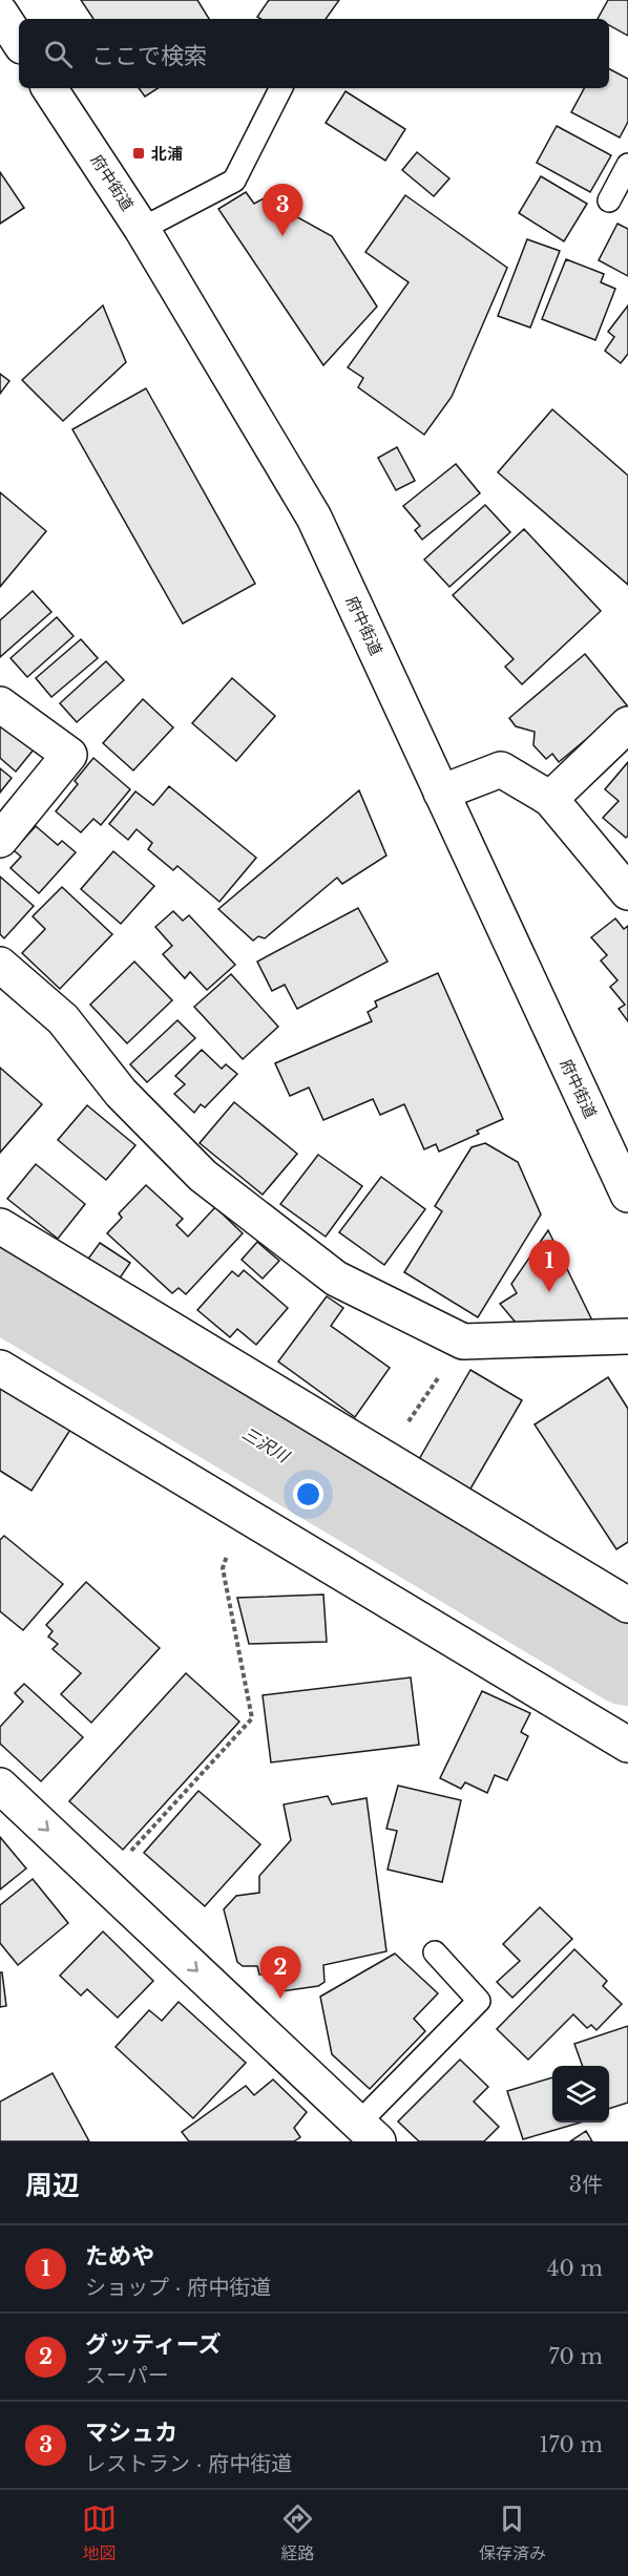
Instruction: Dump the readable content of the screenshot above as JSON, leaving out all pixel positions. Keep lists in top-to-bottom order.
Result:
{
  "streets": {
    "street": ["府中街道"]
  },
  "water": ["三沢川"],
  "places": {
    "transit": ["北浦"]
  },
  "page": {
    "search": "ここで検索",
    "pins": ["3", "1", "2"],
    "heading": ["周辺", "3件"],
    "list": [
      {
        "mark": "1",
        "name": "ためや",
        "note": "ショップ · 府中街道",
        "value": "40 m"
      },
      {
        "mark": "2",
        "name": "グッティーズ",
        "note": "スーパー",
        "value": "70 m"
      },
      {
        "mark": "3",
        "name": "マシュカ",
        "note": "レストラン · 府中街道",
        "value": "170 m"
      }
    ],
    "nav": ["地図", "経路", "保存済み"]
  }
}
